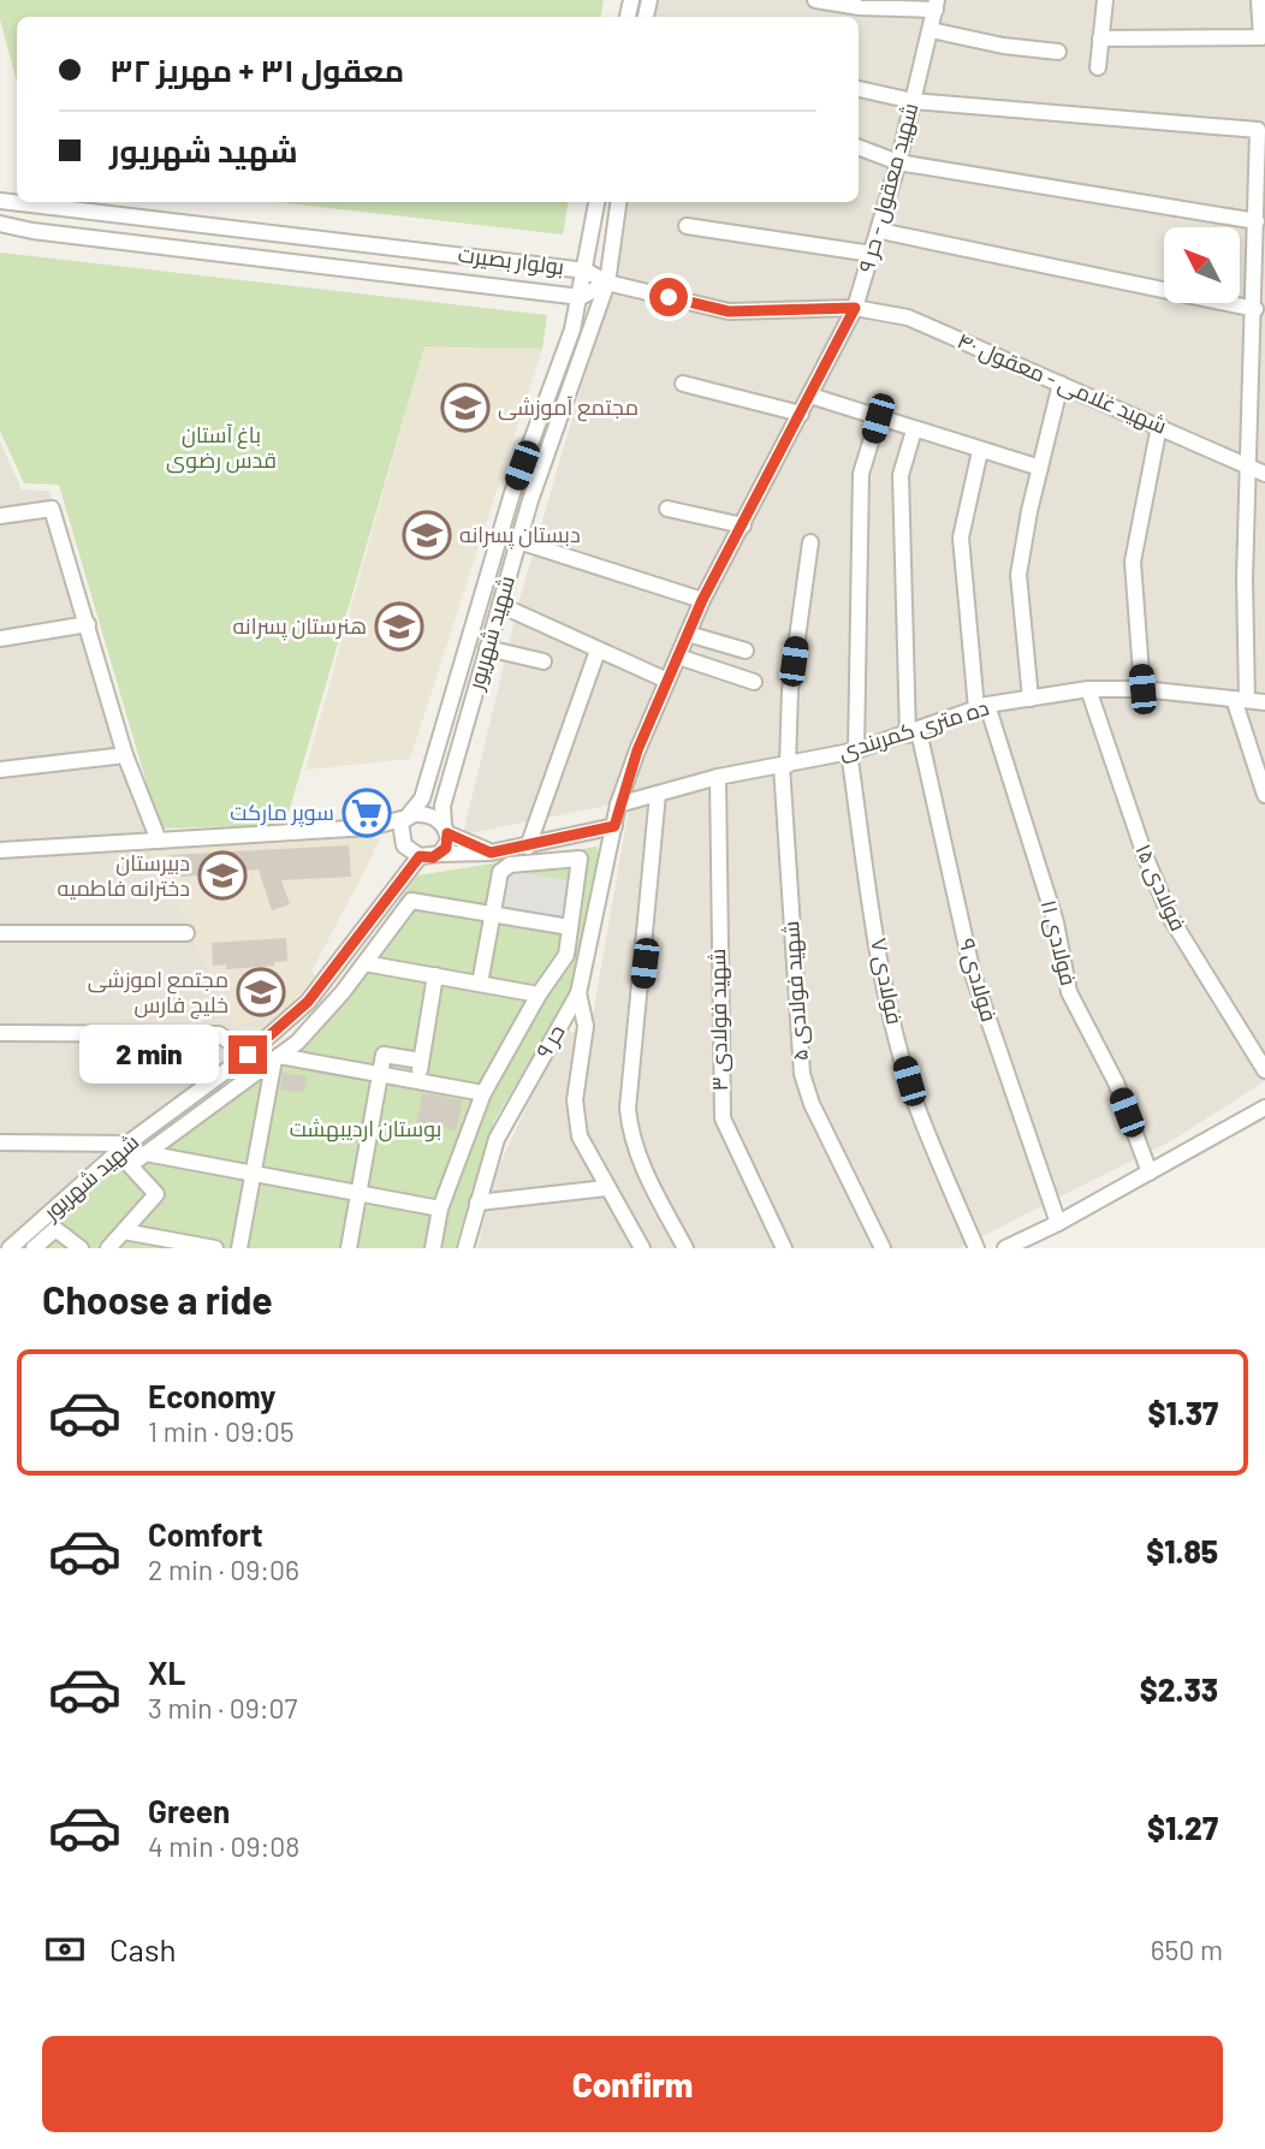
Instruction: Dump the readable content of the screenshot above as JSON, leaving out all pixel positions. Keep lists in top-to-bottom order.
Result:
{
  "streets": {
    "street": [
      "شهید معقول - حر ۹",
      "بولوار بصیرت",
      "شهید غلامی - معقول ۴۰",
      "شهید شهریور",
      "ده متری کمربندی",
      "فولادی ۱۵",
      "فولادی ۱۱",
      "فولادی ۹",
      "فولادی ۷",
      "شهید فولادی ۵",
      "شهید فولادی ۳",
      "حر ۹"
    ]
  },
  "crossings": [
    ["شهید معقول - حر ۹", "شهید غلامی - معقول ۴۰"],
    ["شهید معقول - حر ۹", "ده متری کمربندی"],
    ["شهید معقول - حر ۹", "حر ۹"],
    ["بولوار بصیرت", "شهید غلامی - معقول ۴۰"],
    ["بولوار بصیرت", "شهید شهریور"],
    ["شهید غلامی - معقول ۴۰", "شهید شهریور"],
    ["ده متری کمربندی", "فولادی ۱۵"],
    ["ده متری کمربندی", "فولادی ۱۱"],
    ["ده متری کمربندی", "فولادی ۹"],
    ["ده متری کمربندی", "فولادی ۷"],
    ["ده متری کمربندی", "شهید فولادی ۵"],
    ["ده متری کمربندی", "شهید فولادی ۳"]
  ],
  "parks": ["باغ آستان قدس رضوی", "بوستان اردیبهشت"],
  "places": {
    "school or university": [
      "مجتمع آموزشی",
      "دبستان پسرانه",
      "هنرستان پسرانه",
      "دبیرستان دخترانه فاطمیه",
      "مجتمع اموزشی خلیج فارس"
    ],
    "supermarket": ["سوپر مارکت"]
  },
  "north": "top left",
  "page": {
    "banner": ["معقول ۳۱ + مهریز ۳۲", "شهید شهریور"],
    "bubble": "2 min",
    "heading": "Choose a ride",
    "list": [
      {
        "name": "Economy",
        "note": "1 min · 09:05",
        "value": "$1.37"
      },
      {
        "name": "Comfort",
        "note": "2 min · 09:06",
        "value": "$1.85"
      },
      {
        "name": "XL",
        "note": "3 min · 09:07",
        "value": "$2.33"
      },
      {
        "name": "Green",
        "note": "4 min · 09:08",
        "value": "$1.27"
      }
    ],
    "pay": ["Cash", "650 m"],
    "buttons": "Confirm"
  }
}
